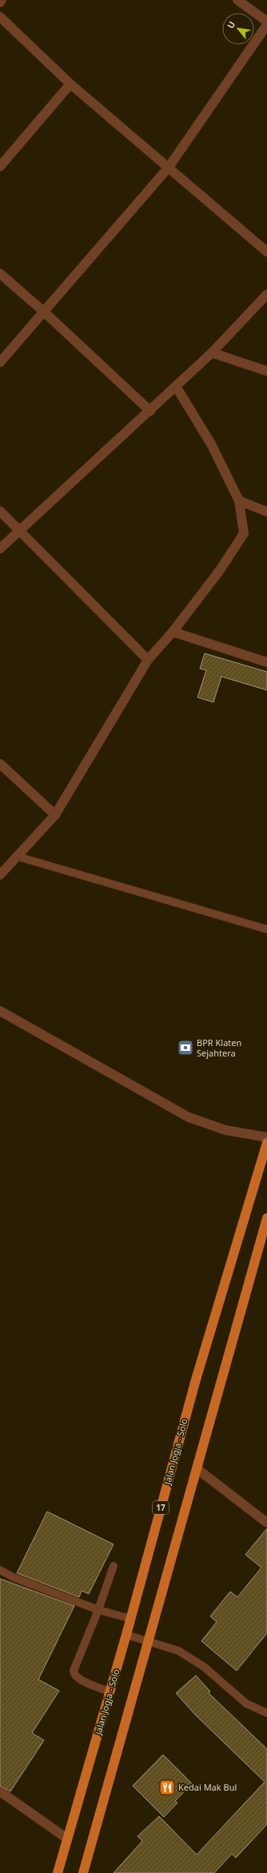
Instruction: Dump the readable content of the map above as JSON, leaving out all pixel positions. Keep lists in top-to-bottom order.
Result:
{
  "streets": {
    "highway": ["Jalan Jogja - Solo", "17"]
  },
  "places": {
    "bank": ["BPR Klaten Sejahtera"],
    "restaurant": ["Kedai Mak Bul"]
  },
  "north": "top left"
}
